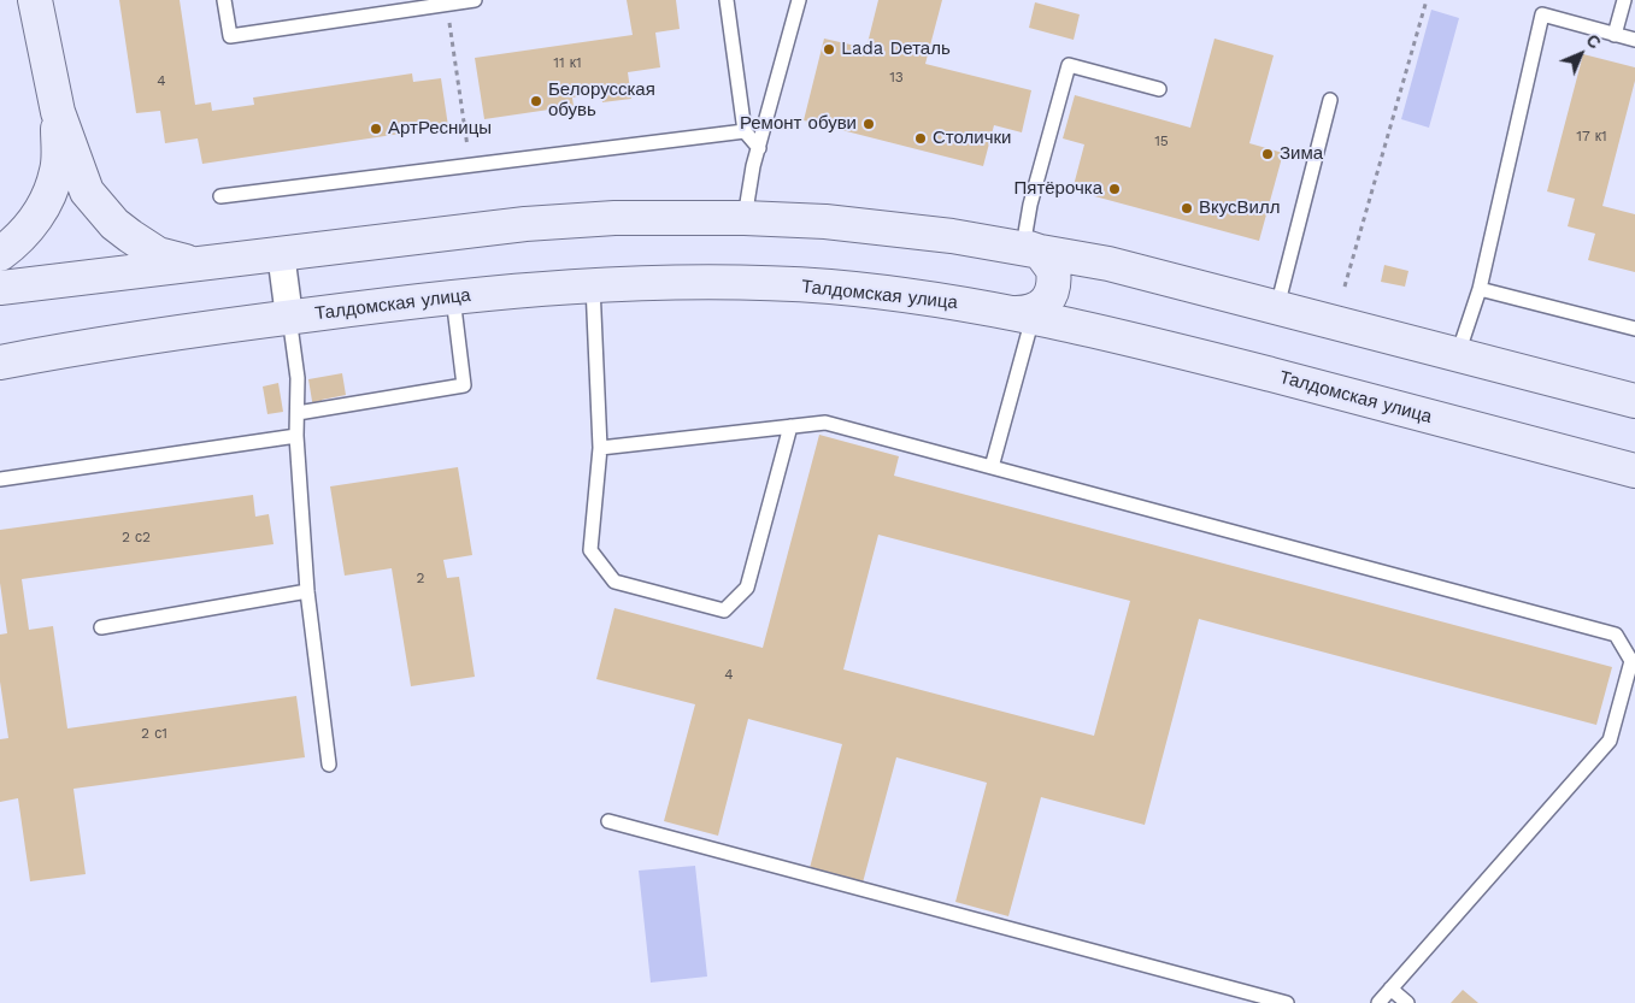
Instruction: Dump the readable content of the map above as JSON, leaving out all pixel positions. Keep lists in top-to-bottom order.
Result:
{
  "streets": {
    "main road": ["Талдомская улица"]
  },
  "places": [
    "Lada Dеталь",
    "Белорусская обувь",
    "Ремонт обуви",
    "АртРесницы",
    "Столички",
    "Зима",
    "Пятёрочка",
    "ВкусВилл"
  ],
  "house_numbers": [
    "11 к1",
    "13",
    "4",
    "17 к1",
    "15",
    "2 с2",
    "2",
    "4",
    "2 с1"
  ],
  "north": "top right"
}
